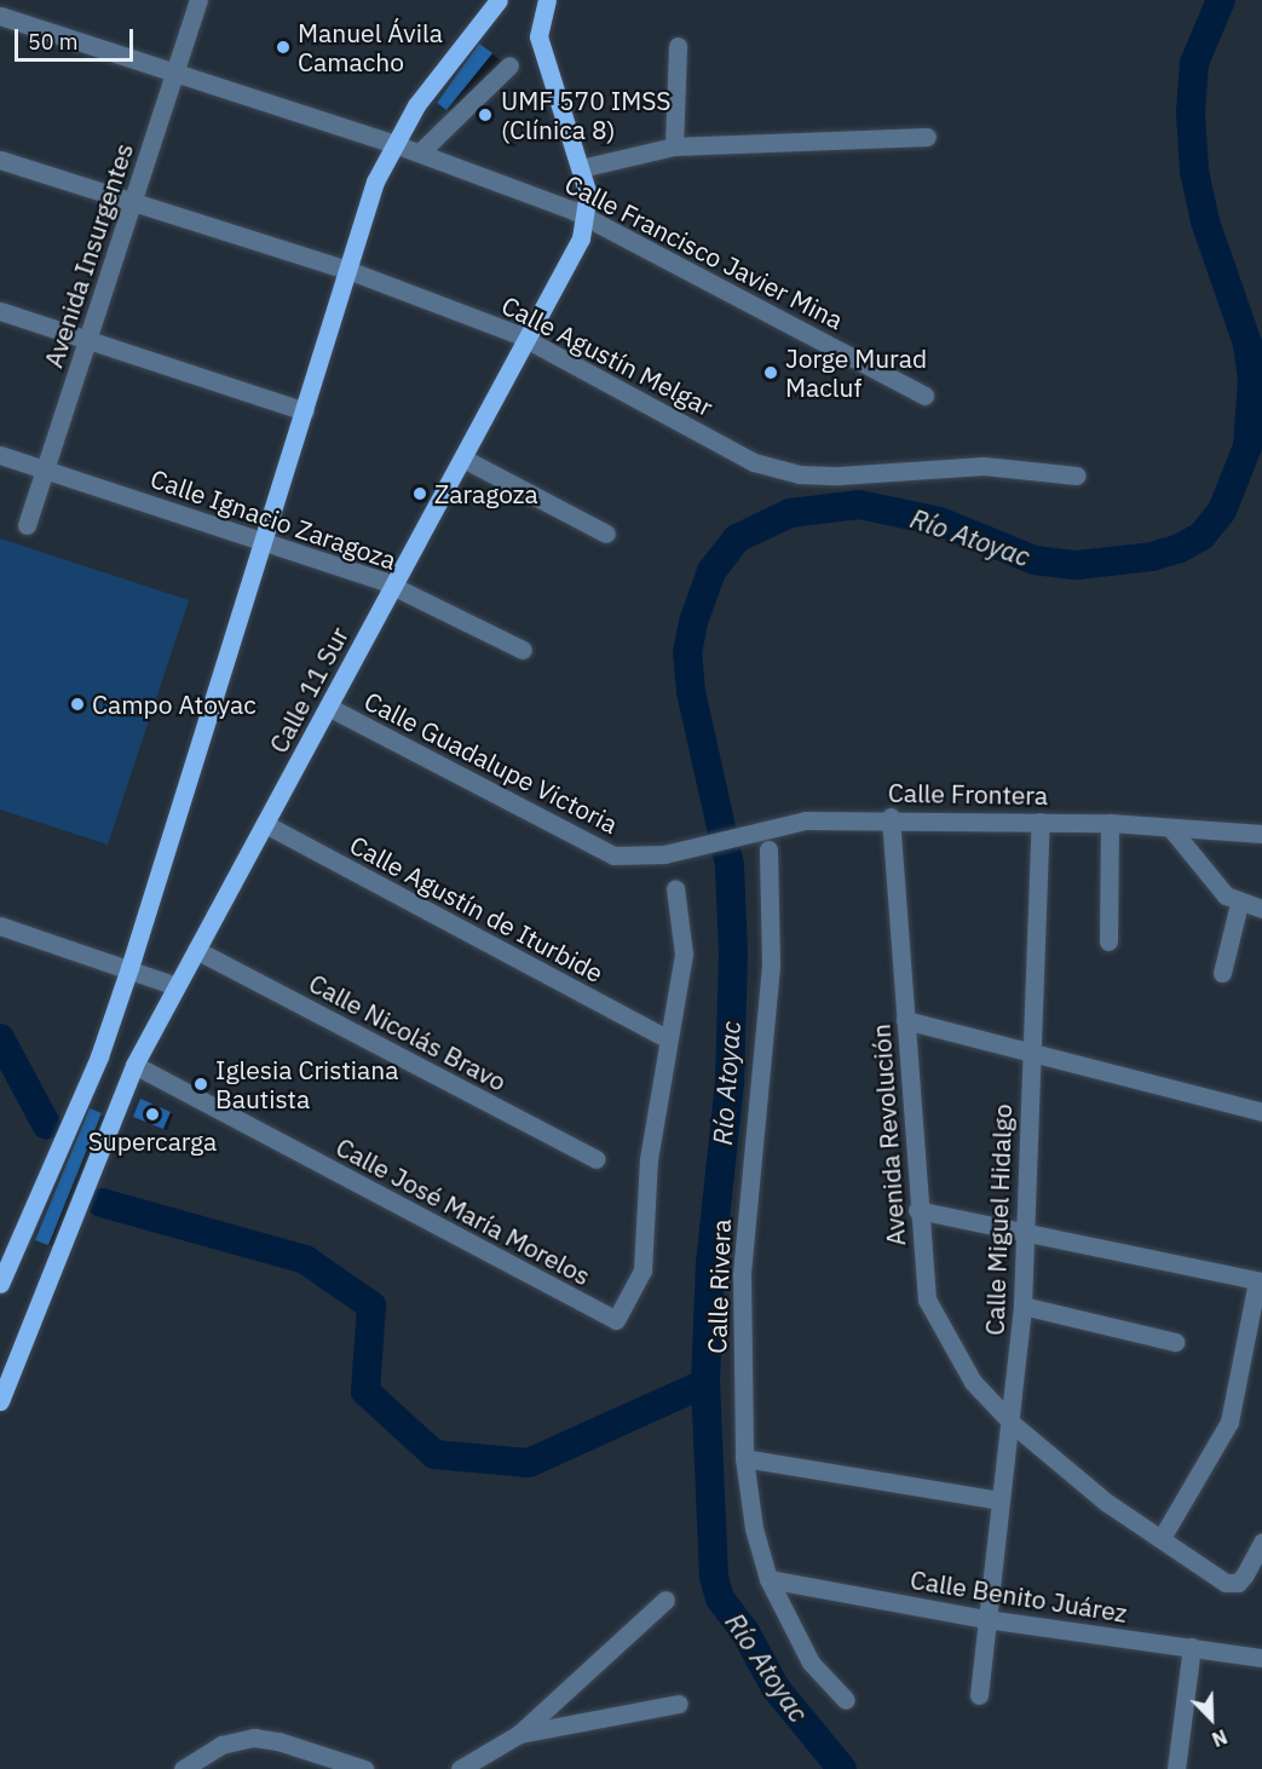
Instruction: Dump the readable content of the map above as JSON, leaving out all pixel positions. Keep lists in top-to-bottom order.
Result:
{
  "streets": {
    "main road": ["Calle 11 Sur"],
    "street": [
      "Calle Francisco Javier Mina",
      "Avenida Insurgentes",
      "Calle Agustín Melgar",
      "Calle Ignacio Zaragoza",
      "Calle Guadalupe Victoria",
      "Calle Frontera",
      "Calle Agustín de Iturbide",
      "Calle Nicolás Bravo",
      "Avenida Revolución",
      "Calle José María Morelos",
      "Calle Miguel Hidalgo",
      "Calle Rivera",
      "Calle Benito Juárez"
    ]
  },
  "crossings": [
    ["Calle Francisco Javier Mina", "Avenida Insurgentes"],
    ["Calle Francisco Javier Mina", "Calle 11 Sur"],
    ["Avenida Insurgentes", "Calle Agustín Melgar"],
    ["Avenida Insurgentes", "Calle Ignacio Zaragoza"],
    ["Calle Agustín Melgar", "Calle 11 Sur"],
    ["Calle Ignacio Zaragoza", "Calle 11 Sur"],
    ["Calle 11 Sur", "Calle Guadalupe Victoria"],
    ["Calle 11 Sur", "Calle Agustín de Iturbide"],
    ["Calle 11 Sur", "Calle Nicolás Bravo"],
    ["Calle 11 Sur", "Calle José María Morelos"],
    ["Calle Guadalupe Victoria", "Calle Frontera"],
    ["Calle Frontera", "Avenida Revolución"],
    ["Calle Frontera", "Calle Miguel Hidalgo"],
    ["Calle Agustín de Iturbide", "Calle José María Morelos"],
    ["Avenida Revolución", "Calle Miguel Hidalgo"],
    ["Calle Miguel Hidalgo", "Calle Benito Juárez"],
    ["Calle Rivera", "Calle Benito Juárez"]
  ],
  "water": ["Río Atoyac"],
  "places": [
    "Manuel Ávila Camacho",
    "UMF 570 IMSS (Clínica 8)",
    "Jorge Murad Macluf",
    "Zaragoza",
    "Campo Atoyac",
    "Iglesia Cristiana Bautista",
    "Supercarga"
  ],
  "scale_bar": "50 m",
  "north": "bottom right"
}
